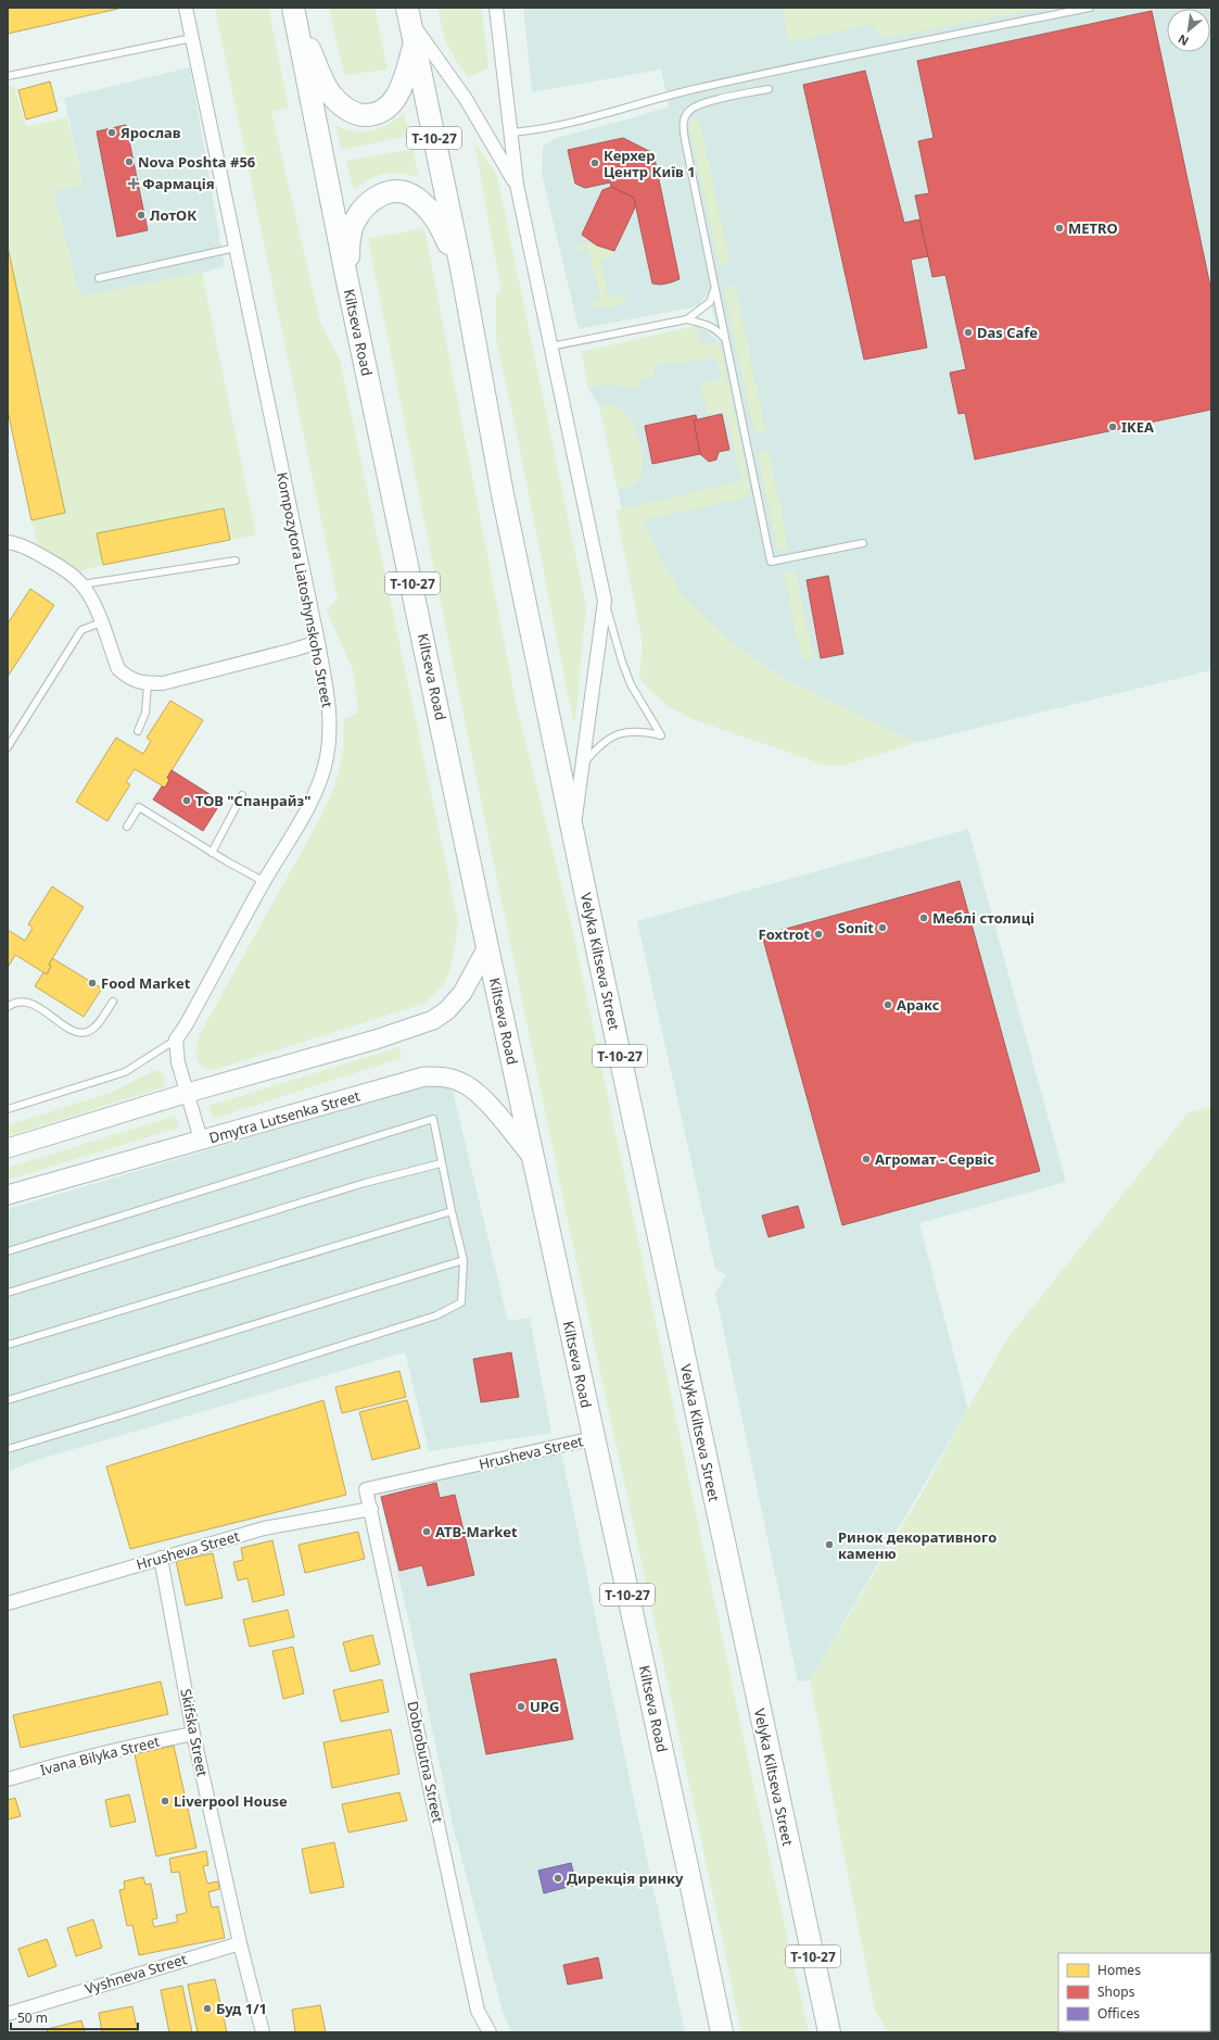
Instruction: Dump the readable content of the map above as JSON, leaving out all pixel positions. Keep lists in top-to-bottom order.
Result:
{
  "streets": {
    "highway": ["Т-10-27", "Kiltseva Road", "Velyka Kiltseva Street"],
    "main road": ["Dmytra Lutsenka Street"],
    "street": [
      "Kompozytora Liatoshynskoho Street",
      "Hrusheva Street",
      "Skifska Street",
      "Ivana Bilyka Street",
      "Dobrobutna Street",
      "Vyshneva Street"
    ]
  },
  "crossings": [
    ["Т-10-27", "Velyka Kiltseva Street"],
    ["Kiltseva Road", "Dmytra Lutsenka Street"],
    ["Kiltseva Road", "Hrusheva Street"],
    ["Hrusheva Street", "Skifska Street"],
    ["Hrusheva Street", "Dobrobutna Street"],
    ["Skifska Street", "Ivana Bilyka Street"],
    ["Skifska Street", "Vyshneva Street"]
  ],
  "places": {
    "other": [
      "Ярослав",
      "Nova Poshta #56",
      "Керхер Центр Київ 1",
      "ЛотОК",
      "METRO",
      "Das Cafe",
      "IKEA",
      "ТОВ \"Спанрайз\"",
      "Меблі столиці",
      "Sonit",
      "Foxtrot",
      "Food Market",
      "Аракс",
      "Агромат - Сервіс",
      "ATB-Market",
      "Ринок декоративного каменю",
      "UPG",
      "Liverpool House",
      "Дирекція ринку",
      "Буд 1/1"
    ],
    "health": ["Фармація"]
  },
  "legend": ["Homes", "Shops", "Offices"],
  "scale_bar": "50 m",
  "north": "bottom left"
}
